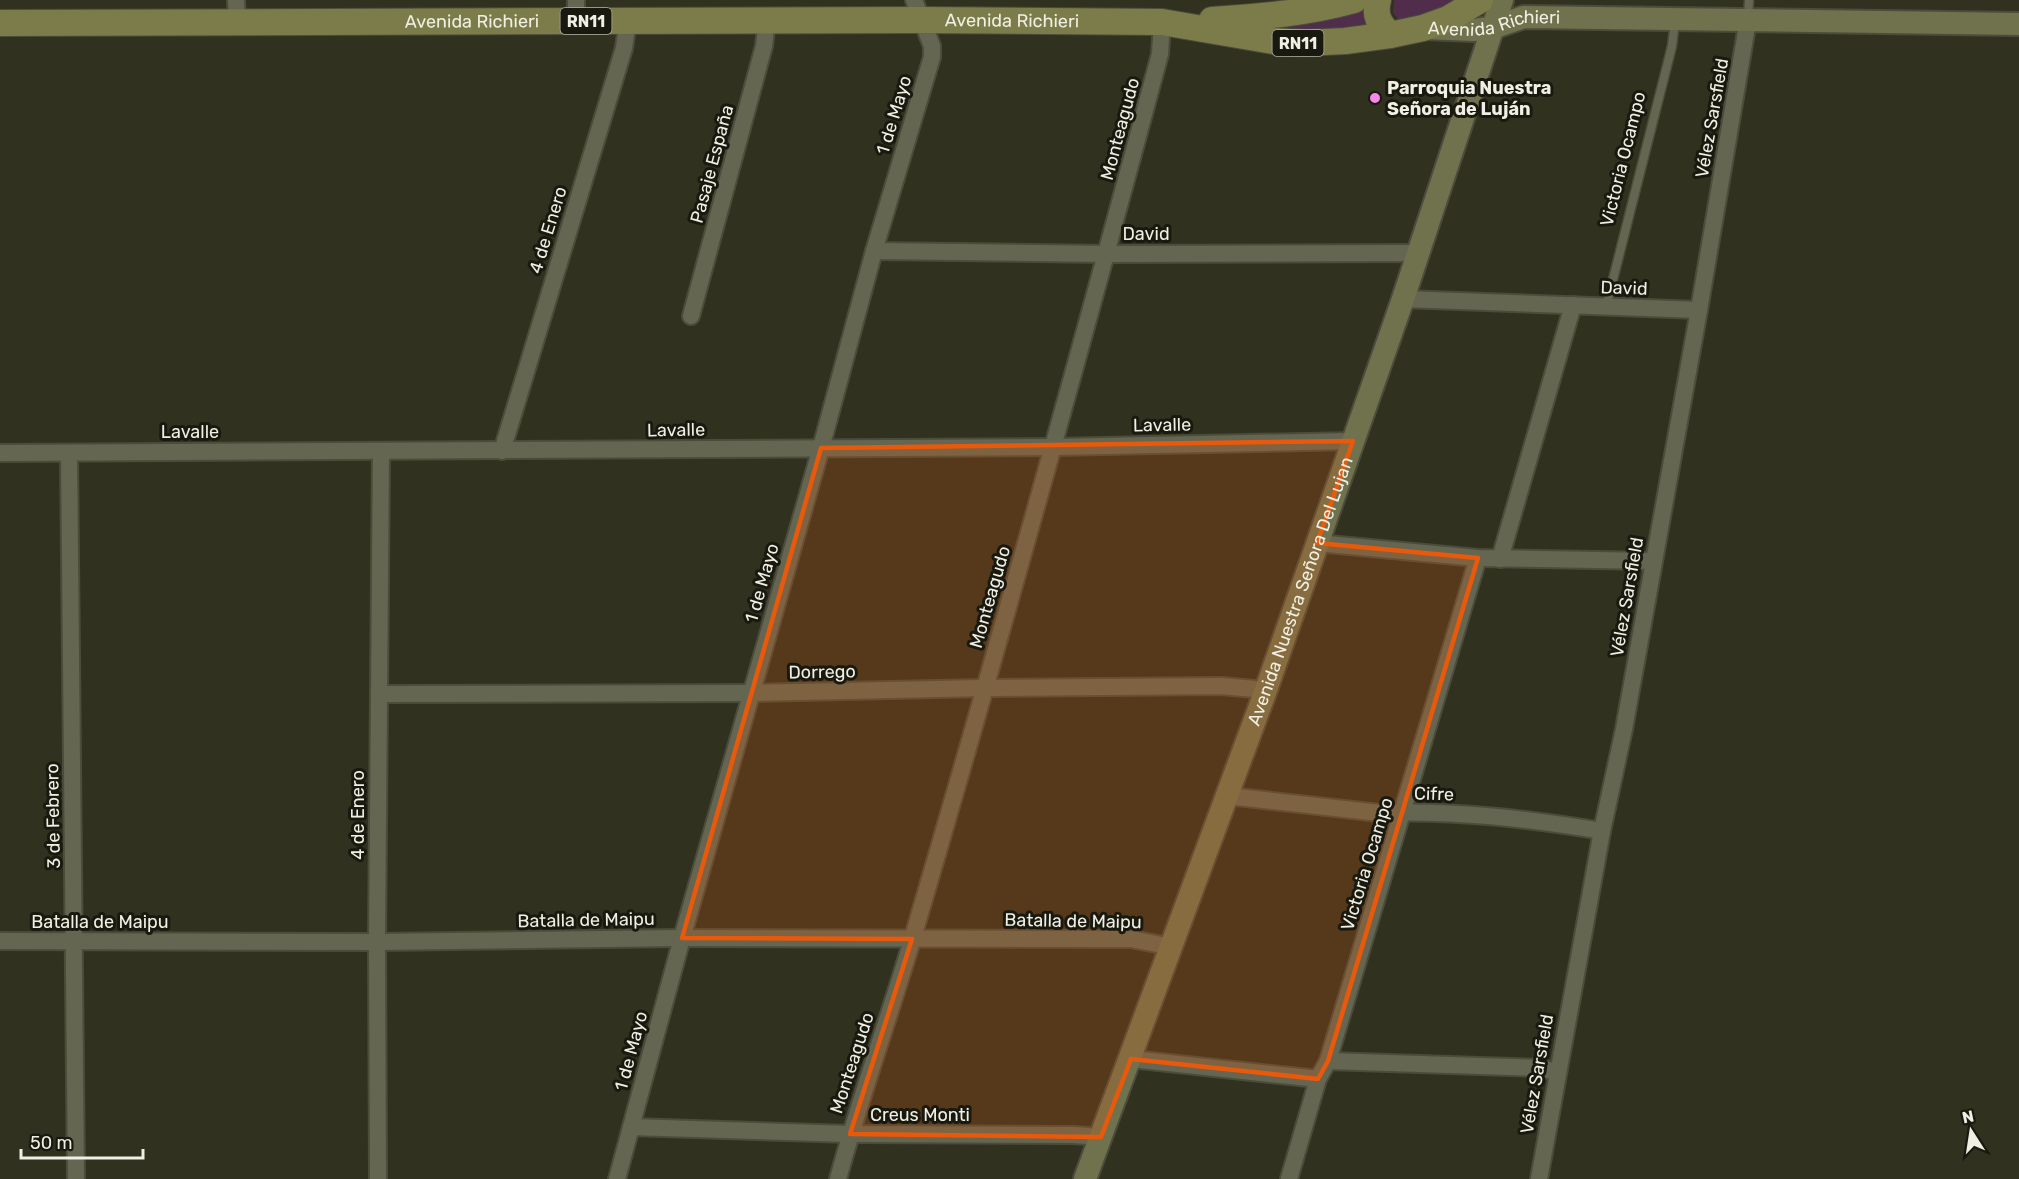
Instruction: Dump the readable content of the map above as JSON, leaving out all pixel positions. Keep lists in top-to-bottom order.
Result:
{
  "streets": {
    "main road": ["Avenida Richieri", "RN11"],
    "street": [
      "1 de Mayo",
      "Vélez Sarsfield",
      "Monteagudo",
      "Victoria Ocampo",
      "Pasaje España",
      "4 de Enero",
      "David",
      "Lavalle",
      "Avenida Nuestra Señora Del Lujan",
      "Dorrego",
      "Cifre",
      "3 de Febrero",
      "Batalla de Maipu",
      "Creus Monti"
    ]
  },
  "crossings": [
    ["Avenida Richieri", "RN11"],
    ["Avenida Richieri", "1 de Mayo"],
    ["Avenida Richieri", "Vélez Sarsfield"],
    ["Avenida Richieri", "Monteagudo"],
    ["Avenida Richieri", "Victoria Ocampo"],
    ["Avenida Richieri", "Pasaje España"],
    ["Avenida Richieri", "4 de Enero"],
    ["Avenida Richieri", "Avenida Nuestra Señora Del Lujan"],
    ["RN11", "Monteagudo"],
    ["1 de Mayo", "David"],
    ["1 de Mayo", "Lavalle"],
    ["1 de Mayo", "Dorrego"],
    ["1 de Mayo", "Batalla de Maipu"],
    ["1 de Mayo", "Creus Monti"],
    ["Vélez Sarsfield", "David"],
    ["Vélez Sarsfield", "Cifre"],
    ["Monteagudo", "David"],
    ["Monteagudo", "Lavalle"],
    ["Monteagudo", "Dorrego"],
    ["Monteagudo", "Batalla de Maipu"],
    ["Monteagudo", "Creus Monti"],
    ["Victoria Ocampo", "David"],
    ["Victoria Ocampo", "Cifre"],
    ["4 de Enero", "Lavalle"],
    ["4 de Enero", "Dorrego"],
    ["4 de Enero", "Batalla de Maipu"],
    ["David", "Avenida Nuestra Señora Del Lujan"],
    ["Lavalle", "Avenida Nuestra Señora Del Lujan"],
    ["Lavalle", "3 de Febrero"],
    ["Avenida Nuestra Señora Del Lujan", "Dorrego"],
    ["Avenida Nuestra Señora Del Lujan", "Cifre"],
    ["Avenida Nuestra Señora Del Lujan", "Batalla de Maipu"],
    ["Avenida Nuestra Señora Del Lujan", "Creus Monti"],
    ["3 de Febrero", "Batalla de Maipu"]
  ],
  "places": ["Parroquia Nuestra Señora de Luján"],
  "scale_bar": "50 m",
  "north": "top"
}
